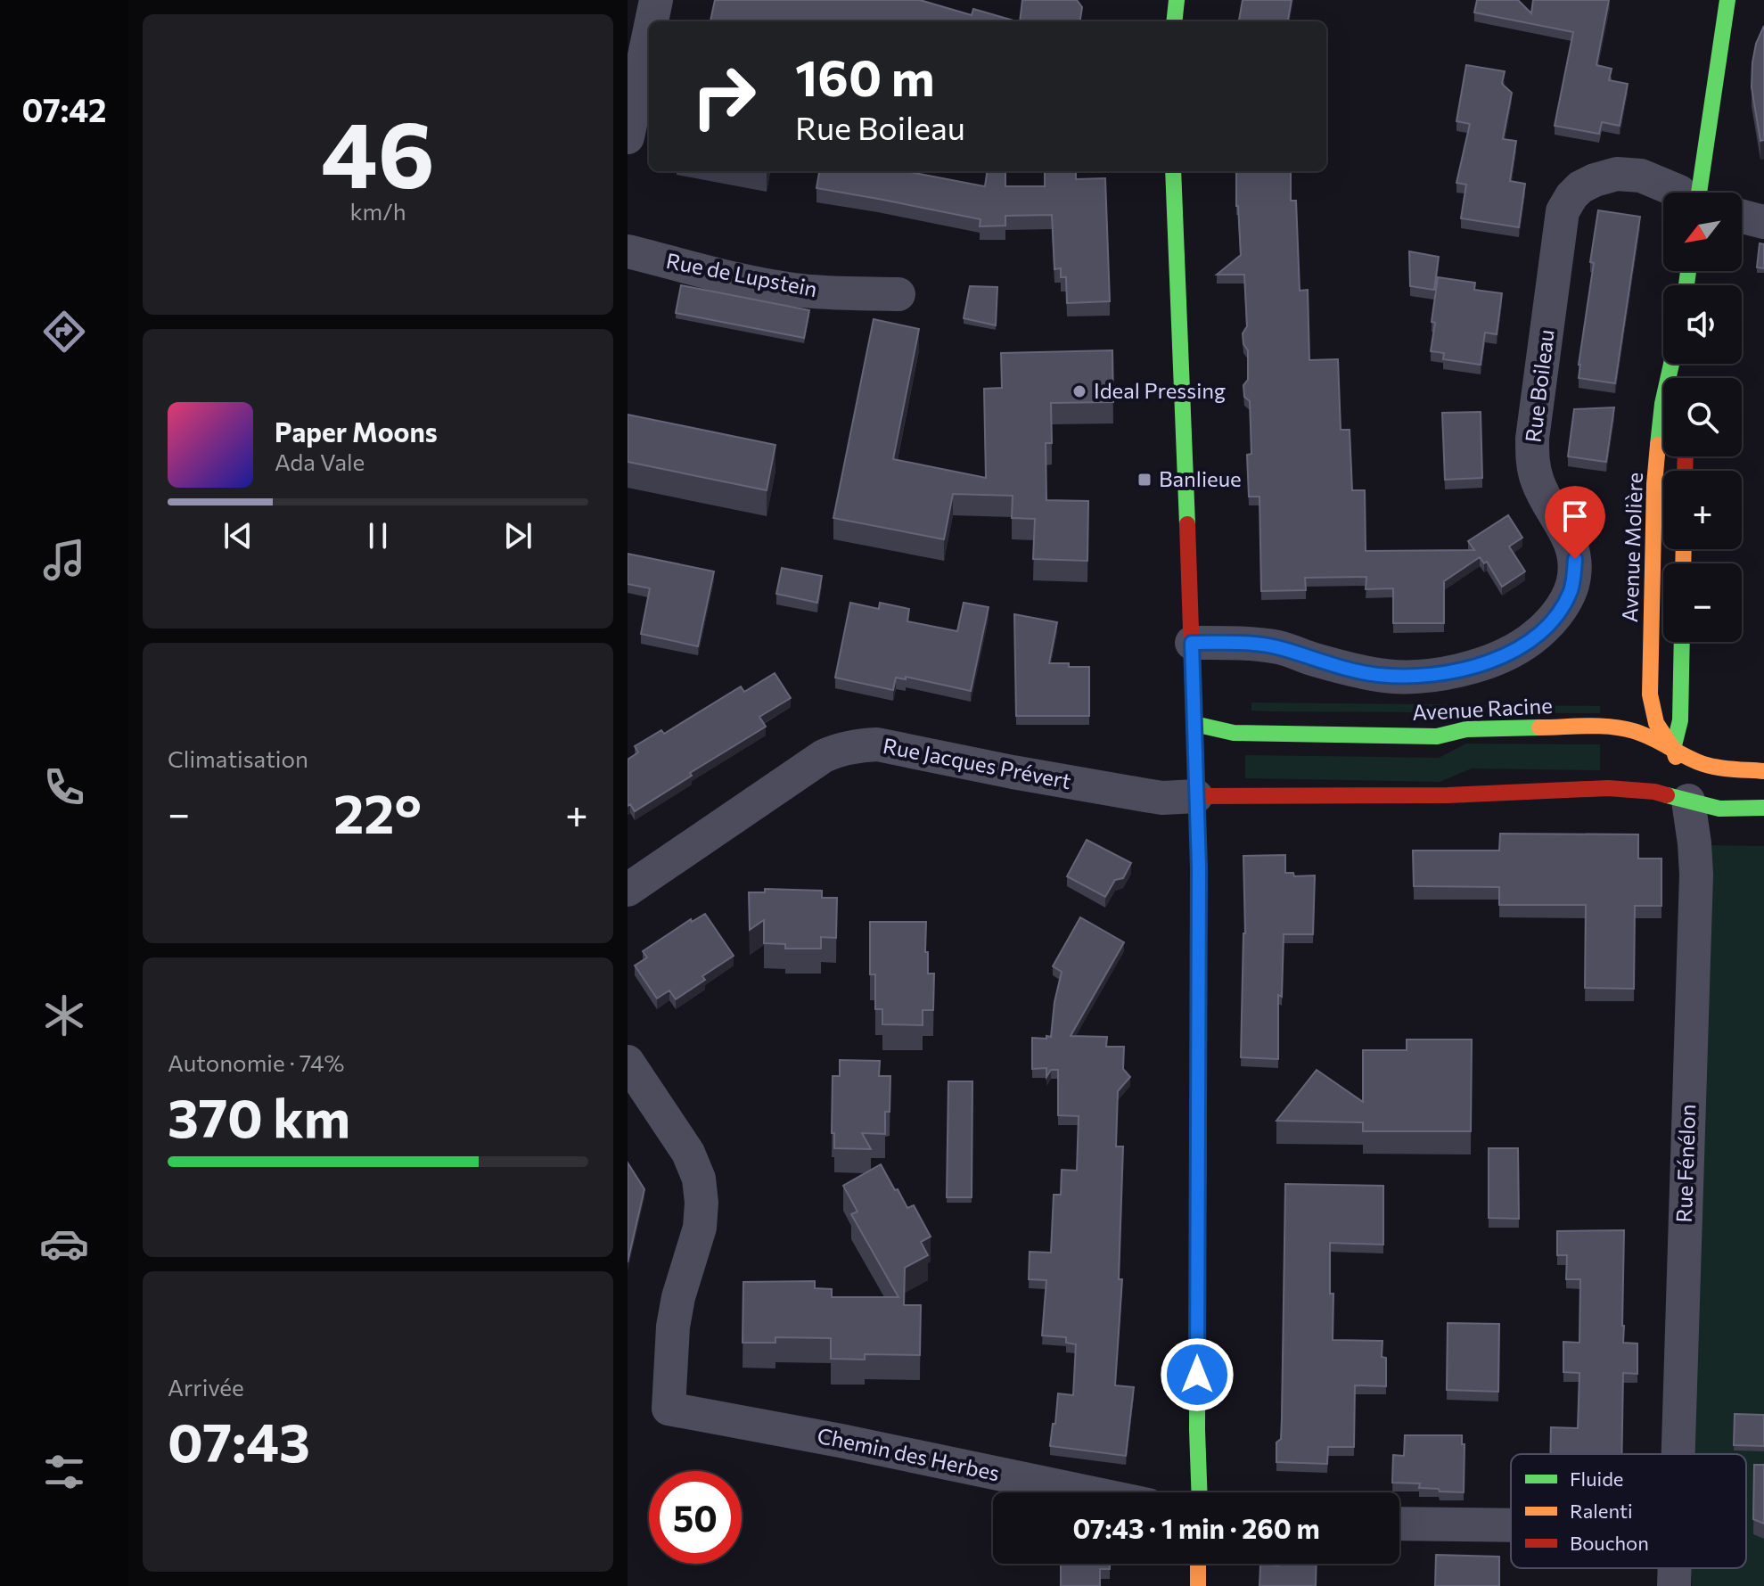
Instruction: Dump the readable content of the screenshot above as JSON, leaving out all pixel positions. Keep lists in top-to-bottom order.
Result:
{
  "streets": {
    "street": [
      "Rue de Lupstein",
      "Rue Boileau",
      "Avenue Molière",
      "Avenue Racine",
      "Rue Jacques Prévert",
      "Rue Fénélon",
      "Chemin des Herbes"
    ]
  },
  "crossings": [
    ["Avenue Molière", "Avenue Racine"],
    ["Avenue Molière", "Rue Fénélon"]
  ],
  "places": {
    "other": ["Ideal Pressing"],
    "transit": ["Banlieue"]
  },
  "legend": ["Fluide", "Ralenti", "Bouchon"],
  "north": "bottom left",
  "page": {
    "tabs": "07:42",
    "tile": [
      ["46", "km/h"],
      "Climatisation",
      ["Autonomie · 74%", "370 km"],
      ["Arrivée", "07:43"]
    ],
    "turn": ["160 m", "Rue Boileau"],
    "map_buttons": ["+", "−"],
    "song": ["Paper Moons", "Ada Vale"],
    "heat": ["−", "22°", "+"],
    "limit": "50",
    "trip": "07:43 · 1 min · 260 m"
  }
}
